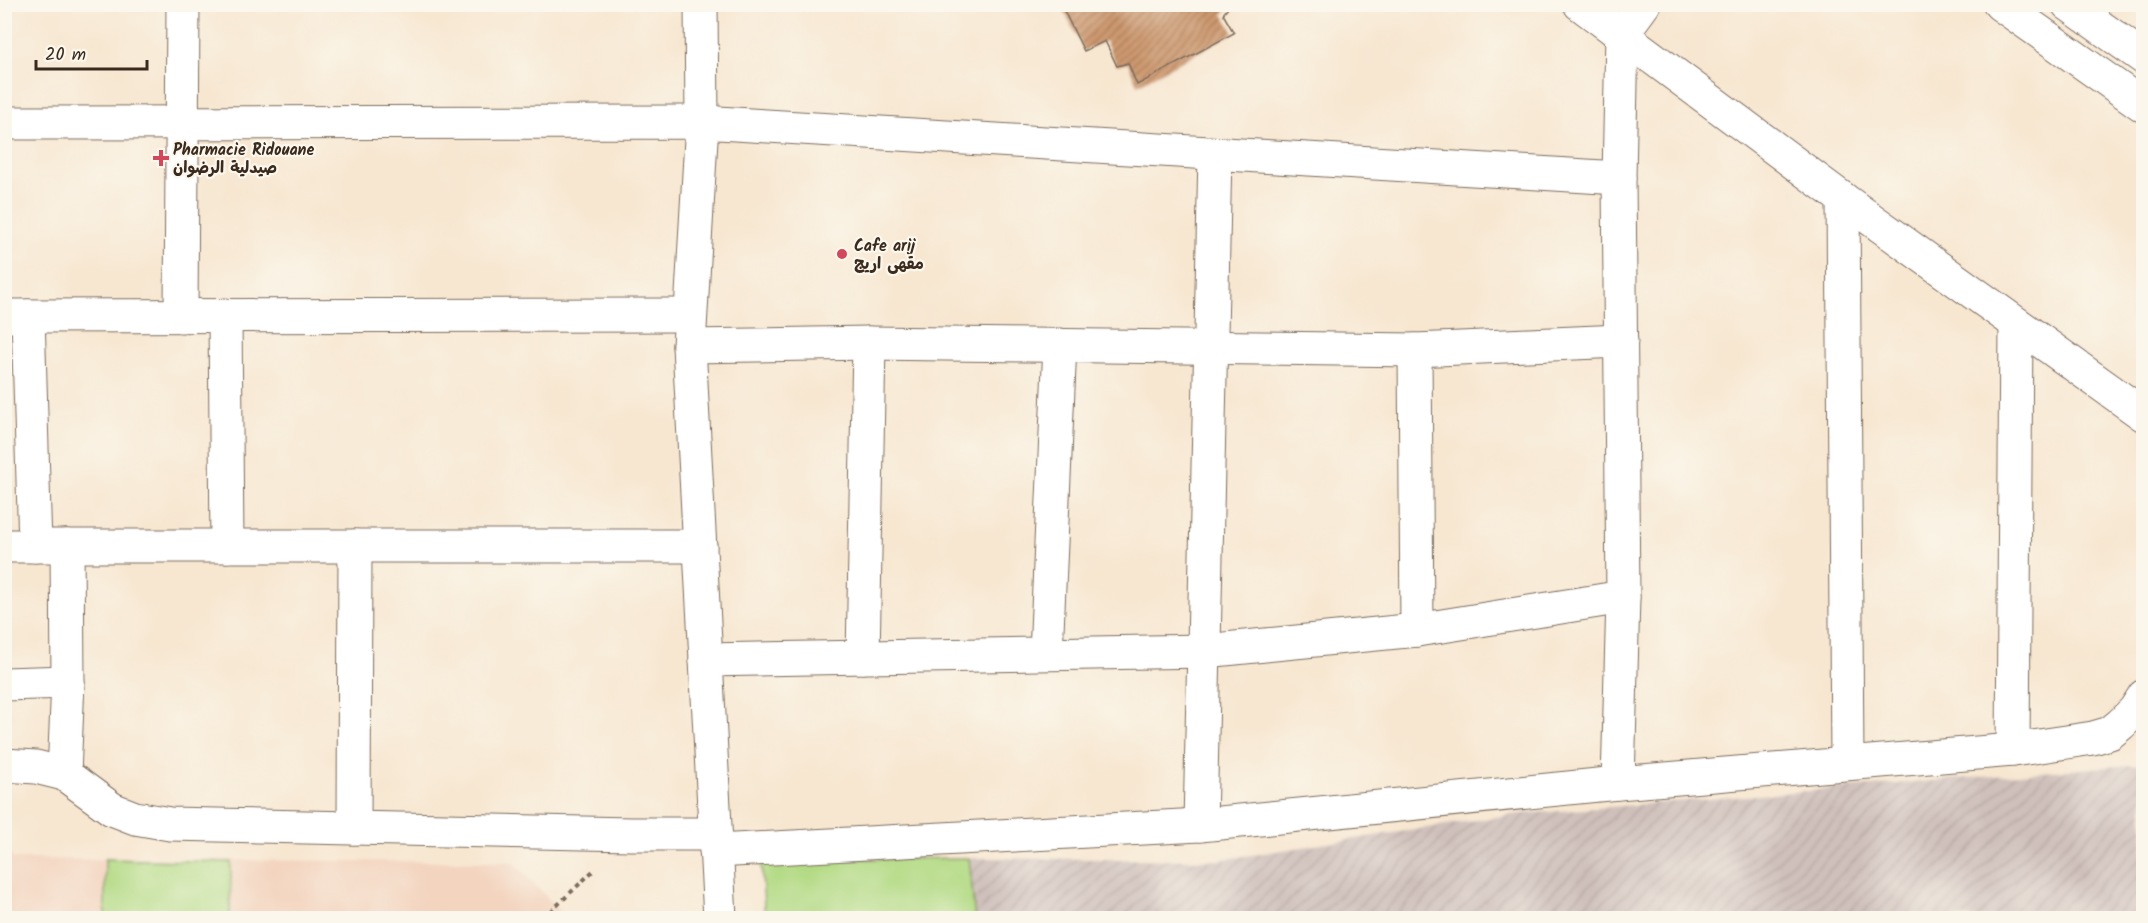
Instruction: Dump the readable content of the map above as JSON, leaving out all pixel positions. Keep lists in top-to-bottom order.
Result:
{
  "places": {
    "health": ["Pharmacie Ridouane صيدلية الرضوان"],
    "other": ["Cafe arij مقهى اريج"]
  },
  "scale_bar": "20 m"
}
